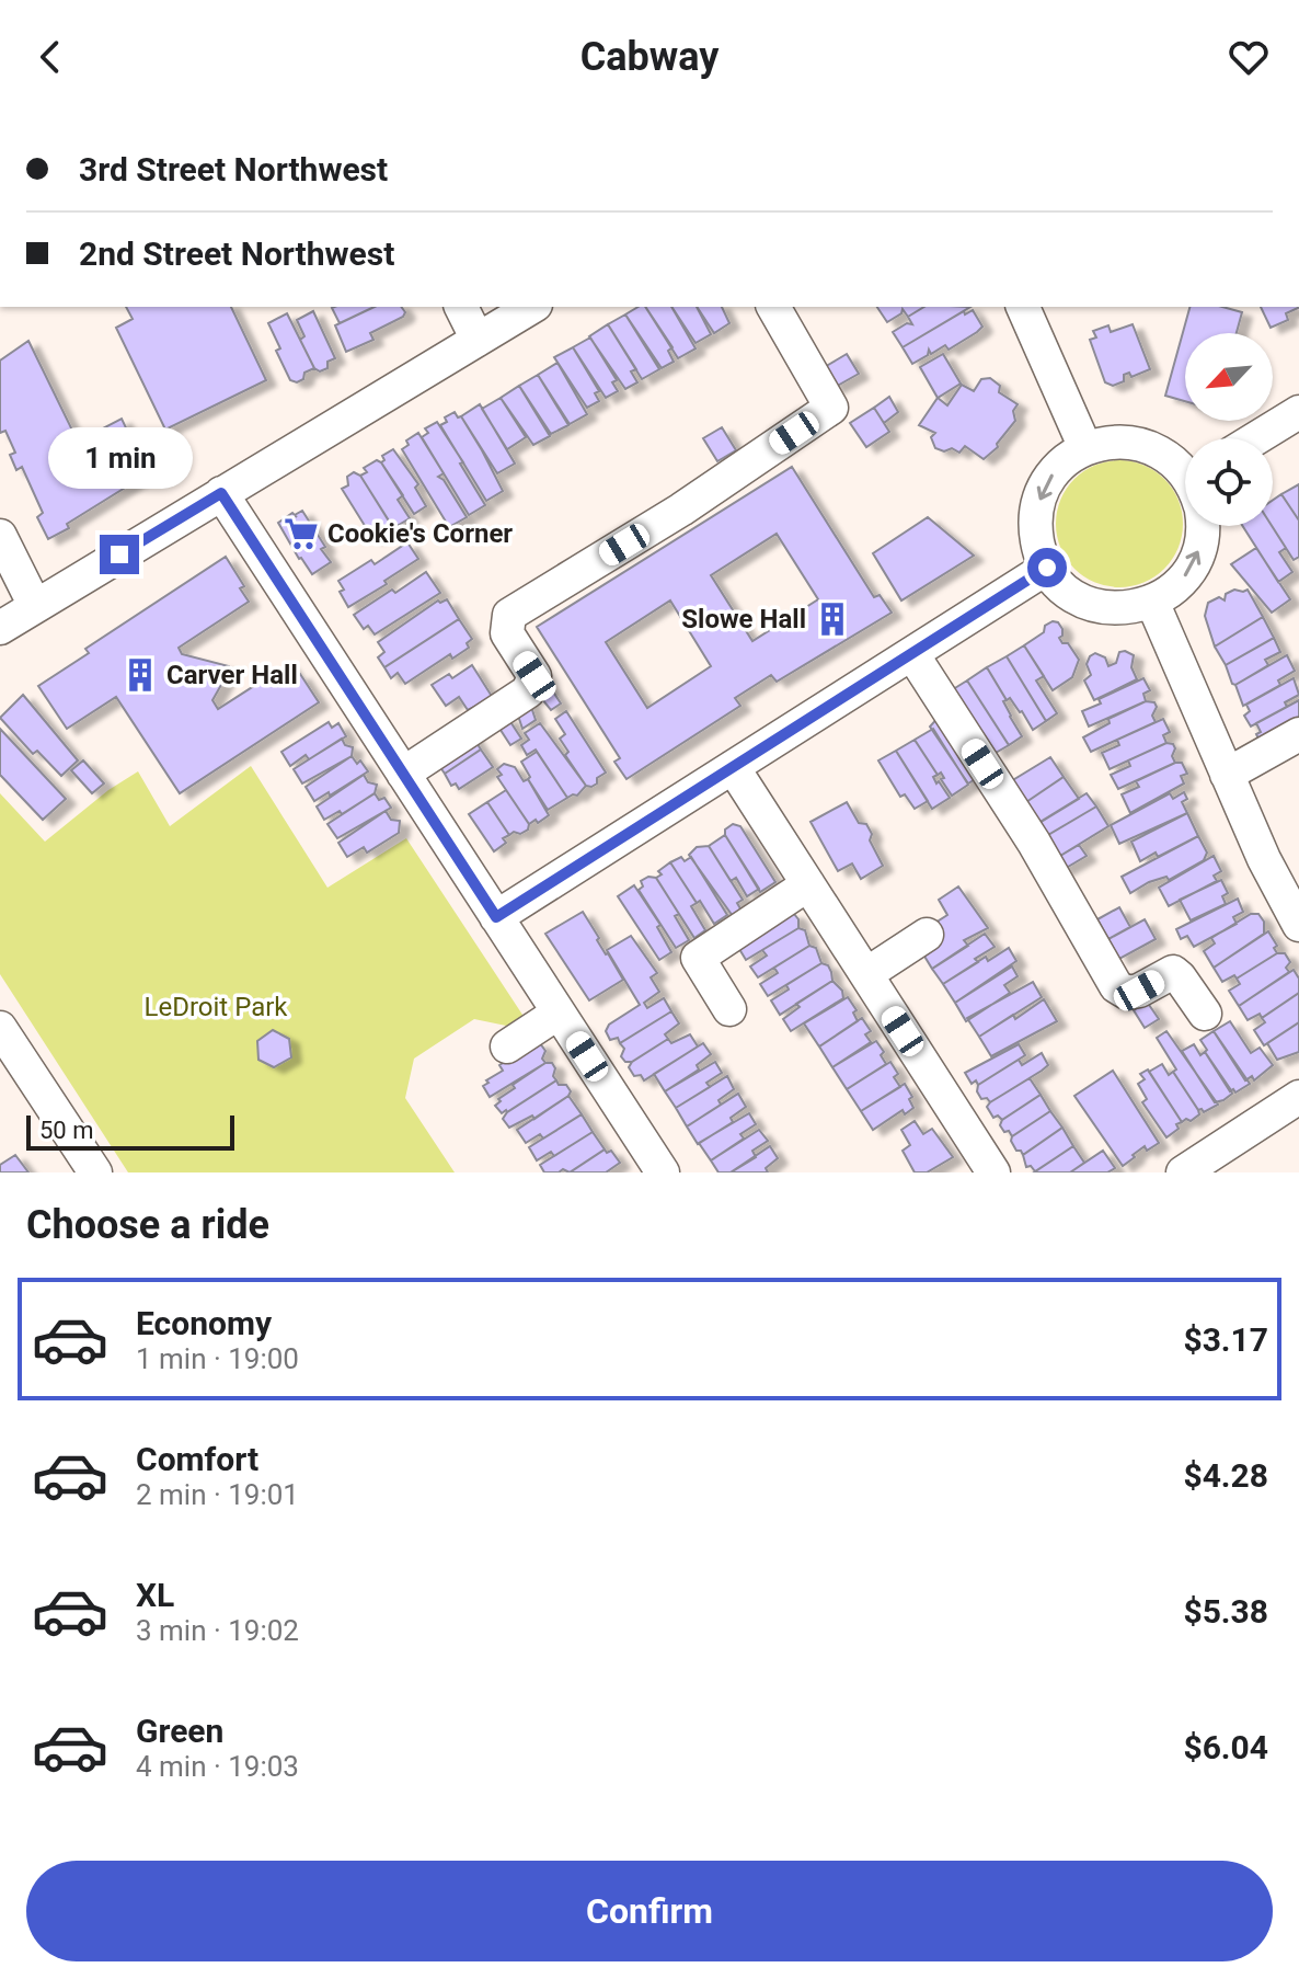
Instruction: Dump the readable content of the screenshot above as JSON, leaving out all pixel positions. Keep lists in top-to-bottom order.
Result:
{
  "parks": ["LeDroit Park"],
  "places": {
    "supermarket": ["Cookie's Corner"],
    "building": ["Slowe Hall", "Carver Hall"]
  },
  "scale_bar": "50 m",
  "north": "bottom left",
  "page": {
    "header": "Cabway",
    "banner": ["3rd Street Northwest", "2nd Street Northwest"],
    "bubble": "1 min",
    "scale": "50 m",
    "heading": "Choose a ride",
    "list": [
      {
        "name": "Economy",
        "note": "1 min · 19:00",
        "value": "$3.17"
      },
      {
        "name": "Comfort",
        "note": "2 min · 19:01",
        "value": "$4.28"
      },
      {
        "name": "XL",
        "note": "3 min · 19:02",
        "value": "$5.38"
      },
      {
        "name": "Green",
        "note": "4 min · 19:03",
        "value": "$6.04"
      }
    ],
    "buttons": "Confirm"
  }
}
